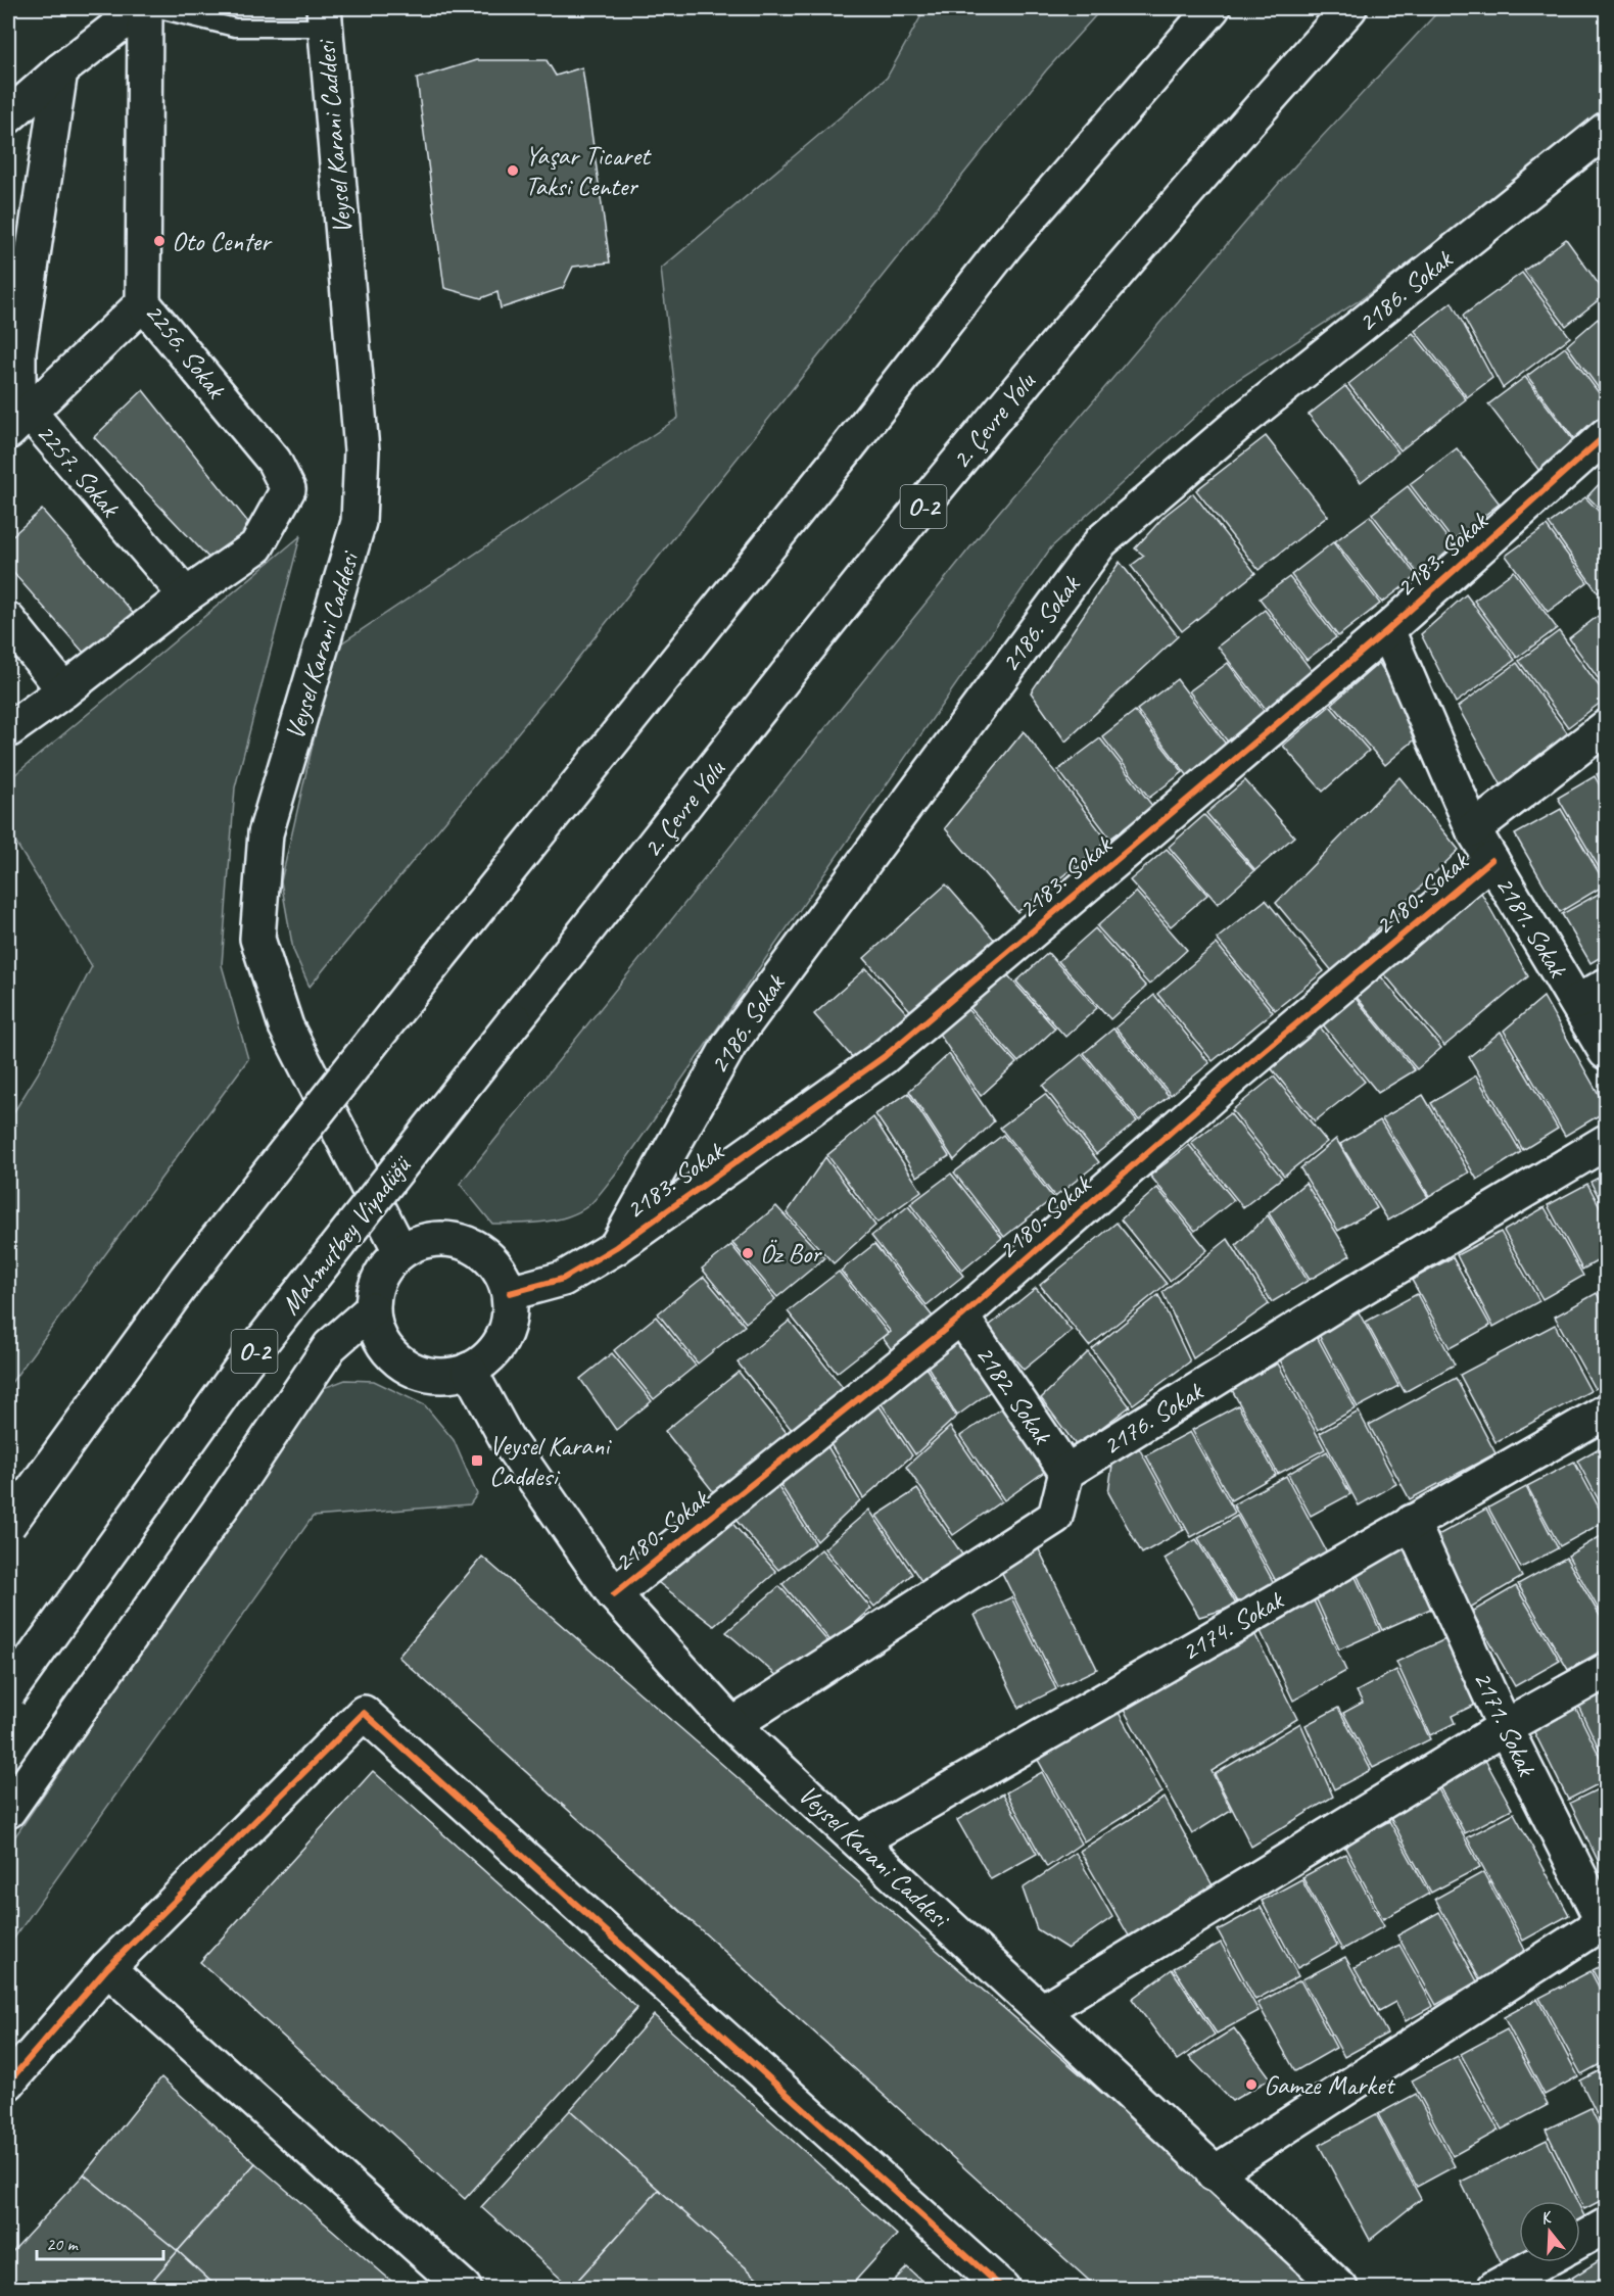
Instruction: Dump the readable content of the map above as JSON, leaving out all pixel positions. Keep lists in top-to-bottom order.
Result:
{
  "streets": {
    "main road": [
      "Veysel Karani Caddesi",
      "2186. Sokak",
      "2256. Sokak",
      "2. Çevre Yolu",
      "2257. Sokak",
      "O-2",
      "2183. Sokak",
      "2180. Sokak",
      "2181. Sokak",
      "Mahmutbey Viyadüğü",
      "2182. Sokak",
      "2176. Sokak",
      "2174. Sokak",
      "2171. Sokak"
    ]
  },
  "crossings": [
    ["Veysel Karani Caddesi", "2183. Sokak"],
    ["Veysel Karani Caddesi", "2180. Sokak"],
    ["Veysel Karani Caddesi", "2174. Sokak"],
    ["2186. Sokak", "2183. Sokak"],
    ["2256. Sokak", "2257. Sokak"],
    ["2. Çevre Yolu", "Mahmutbey Viyadüğü"],
    ["2183. Sokak", "2181. Sokak"],
    ["2180. Sokak", "2181. Sokak"],
    ["2180. Sokak", "2182. Sokak"],
    ["2182. Sokak", "2176. Sokak"],
    ["2174. Sokak", "2171. Sokak"]
  ],
  "places": {
    "other": [
      "Yaşar Ticaret Taksi Center",
      "Oto Center",
      "Öz Bor",
      "Gamze Market"
    ],
    "transit": ["Veysel Karani Caddesi"]
  },
  "scale_bar": "20 m",
  "north": "top"
}
